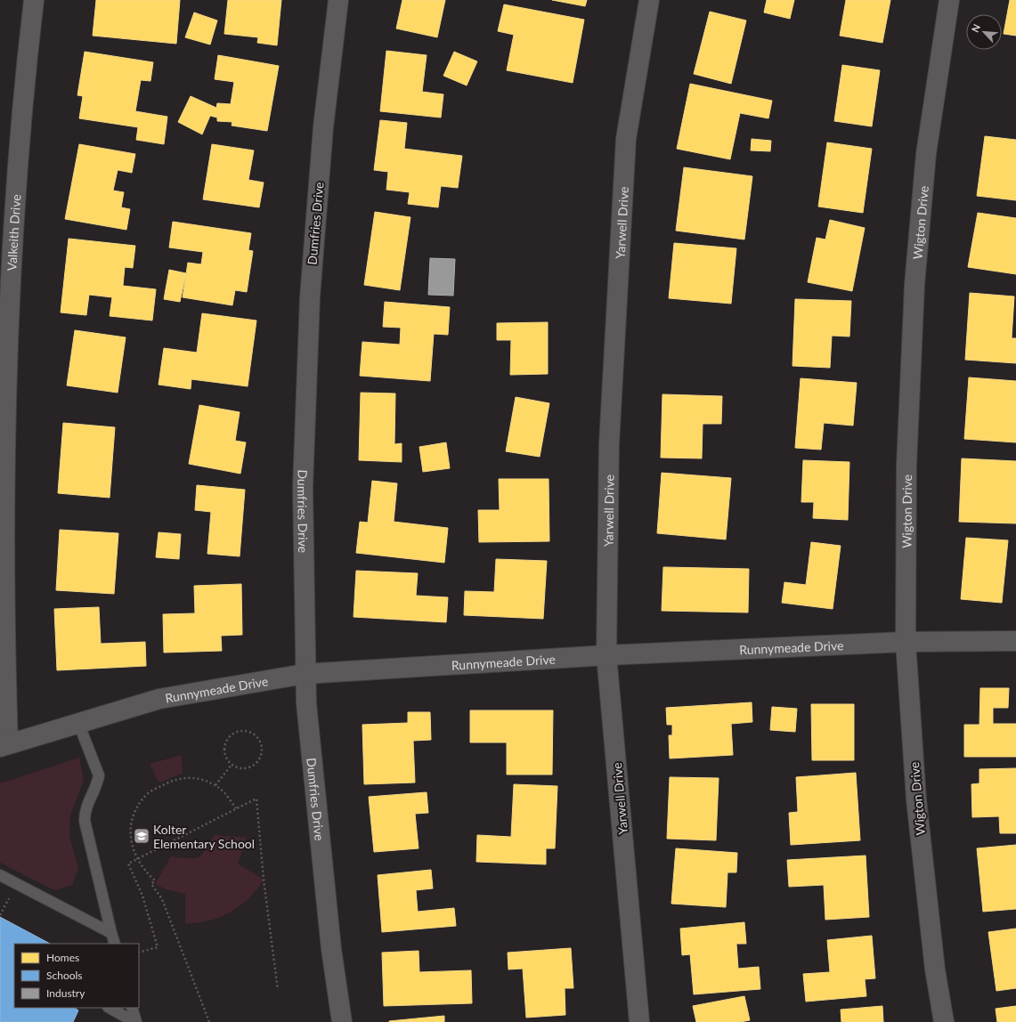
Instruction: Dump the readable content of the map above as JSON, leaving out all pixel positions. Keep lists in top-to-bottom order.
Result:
{
  "streets": {
    "street": [
      "Yarwell Drive",
      "Wigton Drive",
      "Dumfries Drive",
      "Valkeith Drive",
      "Runnymeade Drive"
    ]
  },
  "crossings": [
    ["Yarwell Drive", "Runnymeade Drive"],
    ["Wigton Drive", "Runnymeade Drive"],
    ["Dumfries Drive", "Runnymeade Drive"],
    ["Valkeith Drive", "Runnymeade Drive"]
  ],
  "places": {
    "school or university": ["Kolter Elementary School"]
  },
  "legend": ["Homes", "Schools", "Industry"],
  "north": "top left"
}
